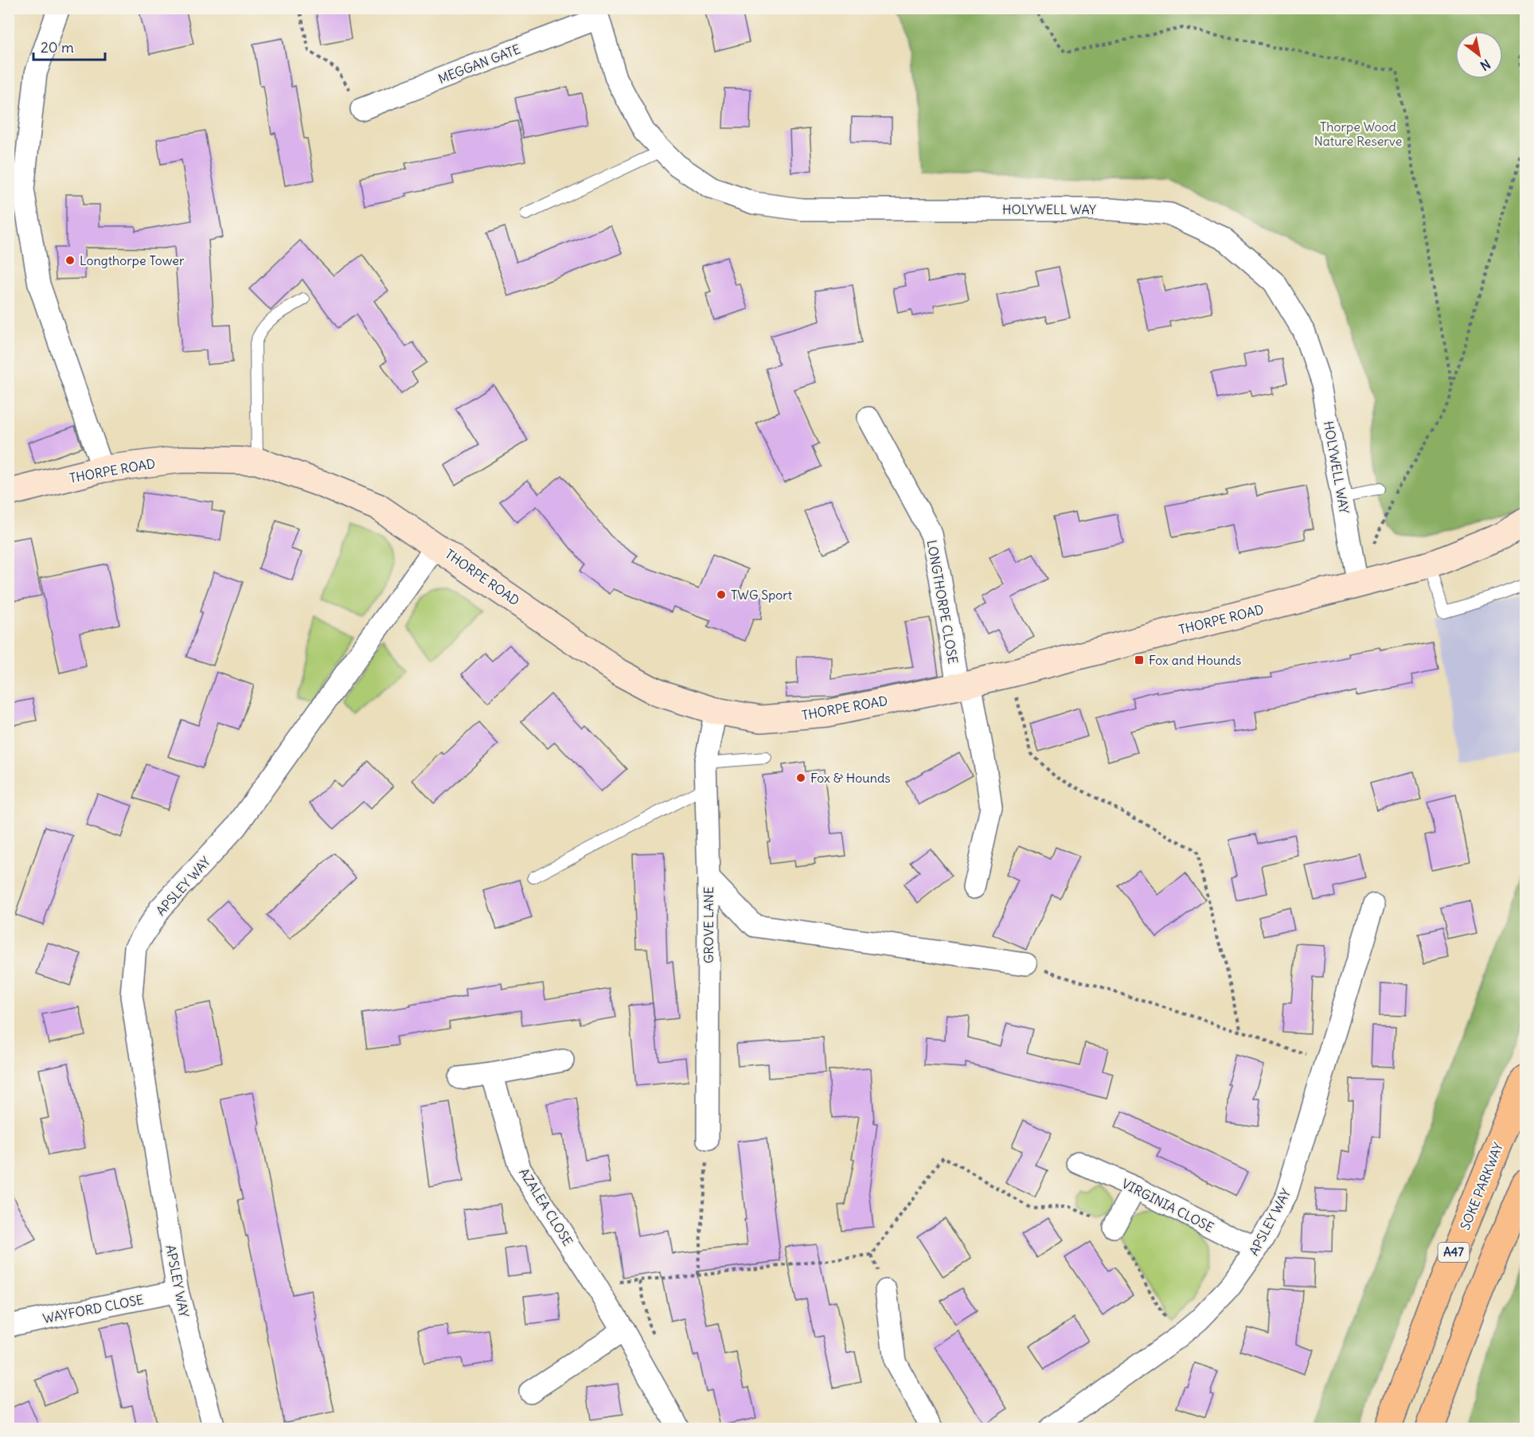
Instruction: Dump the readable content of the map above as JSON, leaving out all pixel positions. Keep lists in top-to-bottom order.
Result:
{
  "streets": {
    "highway": ["SOKE PARKWAY", "A47"],
    "street": [
      "MEGGAN GATE",
      "HOLYWELL WAY",
      "THORPE ROAD",
      "LONGTHORPE CLOSE",
      "APSLEY WAY",
      "GROVE LANE",
      "VIRGINIA CLOSE",
      "AZALEA CLOSE",
      "WAYFORD CLOSE"
    ]
  },
  "crossings": [
    ["MEGGAN GATE", "HOLYWELL WAY"],
    ["HOLYWELL WAY", "THORPE ROAD"],
    ["THORPE ROAD", "LONGTHORPE CLOSE"],
    ["THORPE ROAD", "APSLEY WAY"],
    ["THORPE ROAD", "GROVE LANE"],
    ["APSLEY WAY", "VIRGINIA CLOSE"],
    ["APSLEY WAY", "WAYFORD CLOSE"]
  ],
  "parks": ["Thorpe Wood Nature Reserve"],
  "places": {
    "other": ["Longthorpe Tower", "TWG Sport", "Fox & Hounds"],
    "transit": ["Fox and Hounds"]
  },
  "scale_bar": "20 m",
  "north": "bottom right"
}
